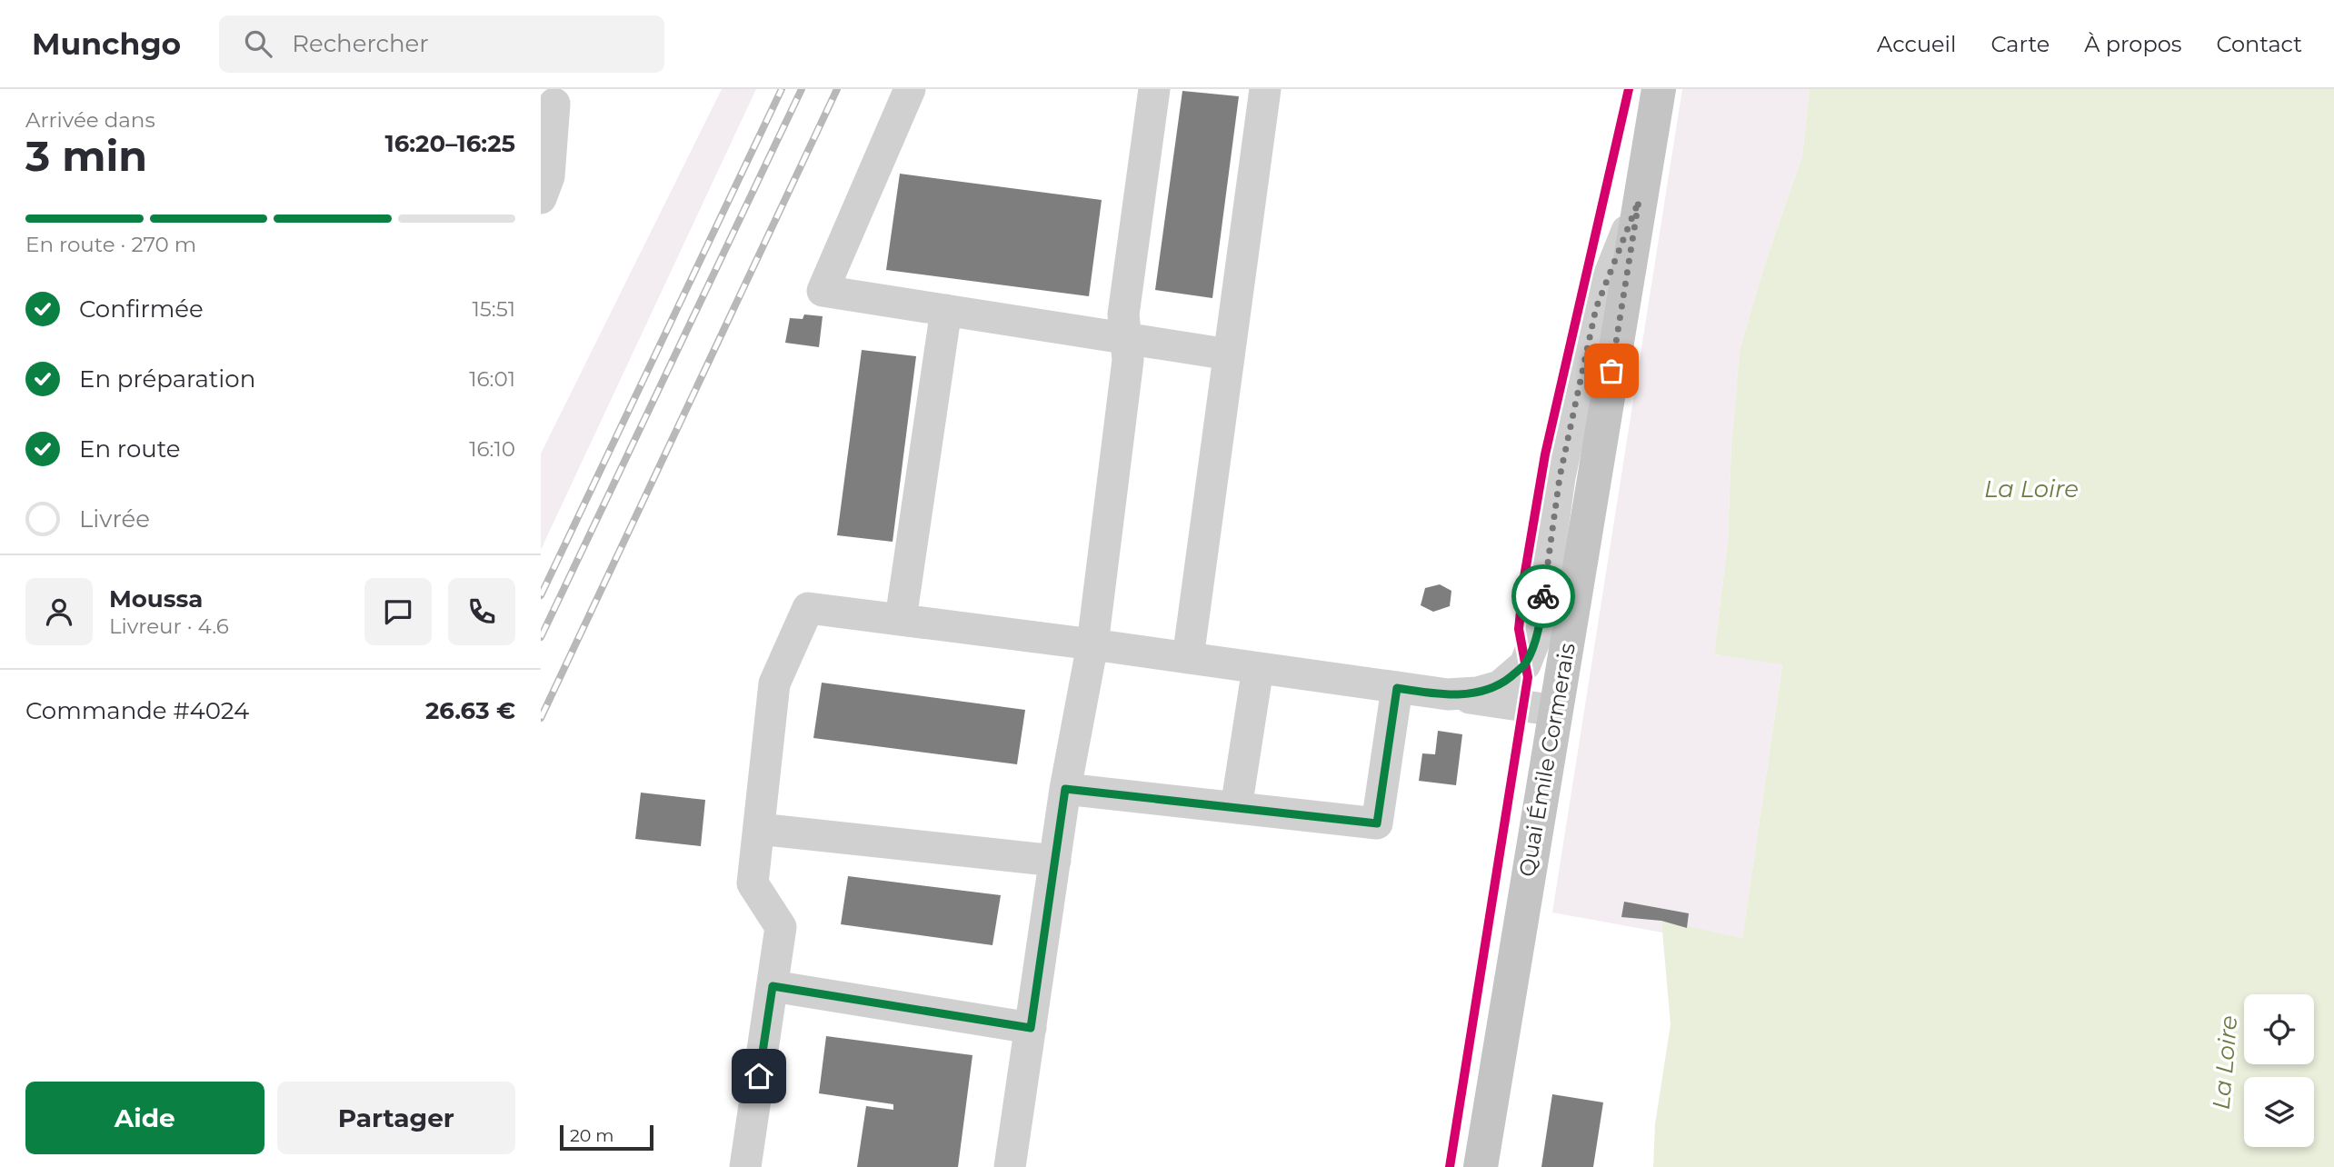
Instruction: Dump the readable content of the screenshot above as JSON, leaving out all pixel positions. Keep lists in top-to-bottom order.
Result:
{
  "streets": {
    "main road": ["Quai Émile Cormerais"]
  },
  "water": ["La Loire"],
  "scale_bar": "20 m",
  "page": {
    "header": "Munchgo",
    "search": "Rechercher",
    "nav": [
      "Accueil",
      "Carte",
      "À propos",
      "Contact"
    ],
    "heading": ["3 min", "Arrivée dans", "16:20–16:25"],
    "panel": [
      "Moussa",
      "Livreur · 4.6",
      "Commande #4024",
      "26.63 €"
    ],
    "bar": "En route · 270 m",
    "list": [
      ["Confirmée", "15:51"],
      ["En préparation", "16:01"],
      ["En route", "16:10"],
      "Livrée"
    ],
    "buttons": ["Aide", "Partager"],
    "scale": "20 m"
  }
}
